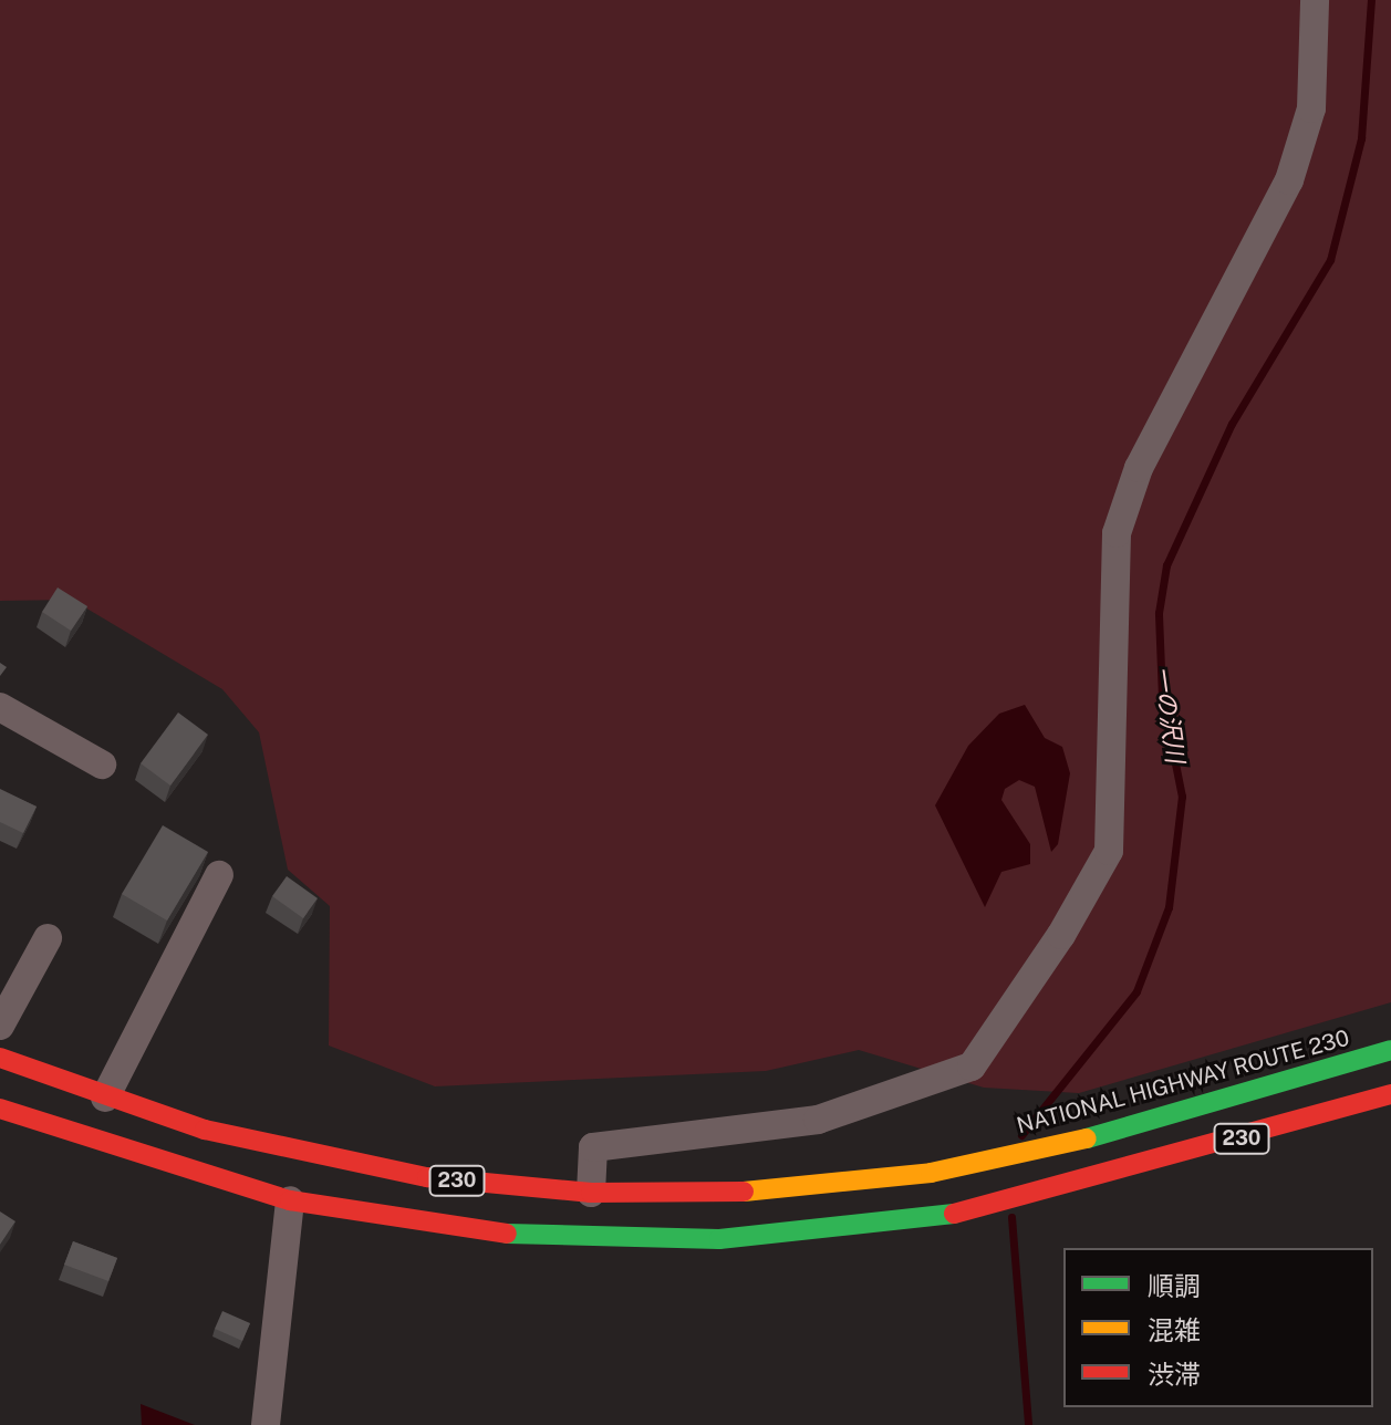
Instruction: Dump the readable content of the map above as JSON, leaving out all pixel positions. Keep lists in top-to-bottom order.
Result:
{
  "streets": {
    "highway": ["NATIONAL HIGHWAY ROUTE 230", "230"]
  },
  "water": ["一の沢川"],
  "legend": ["順調", "混雑", "渋滞"]
}
